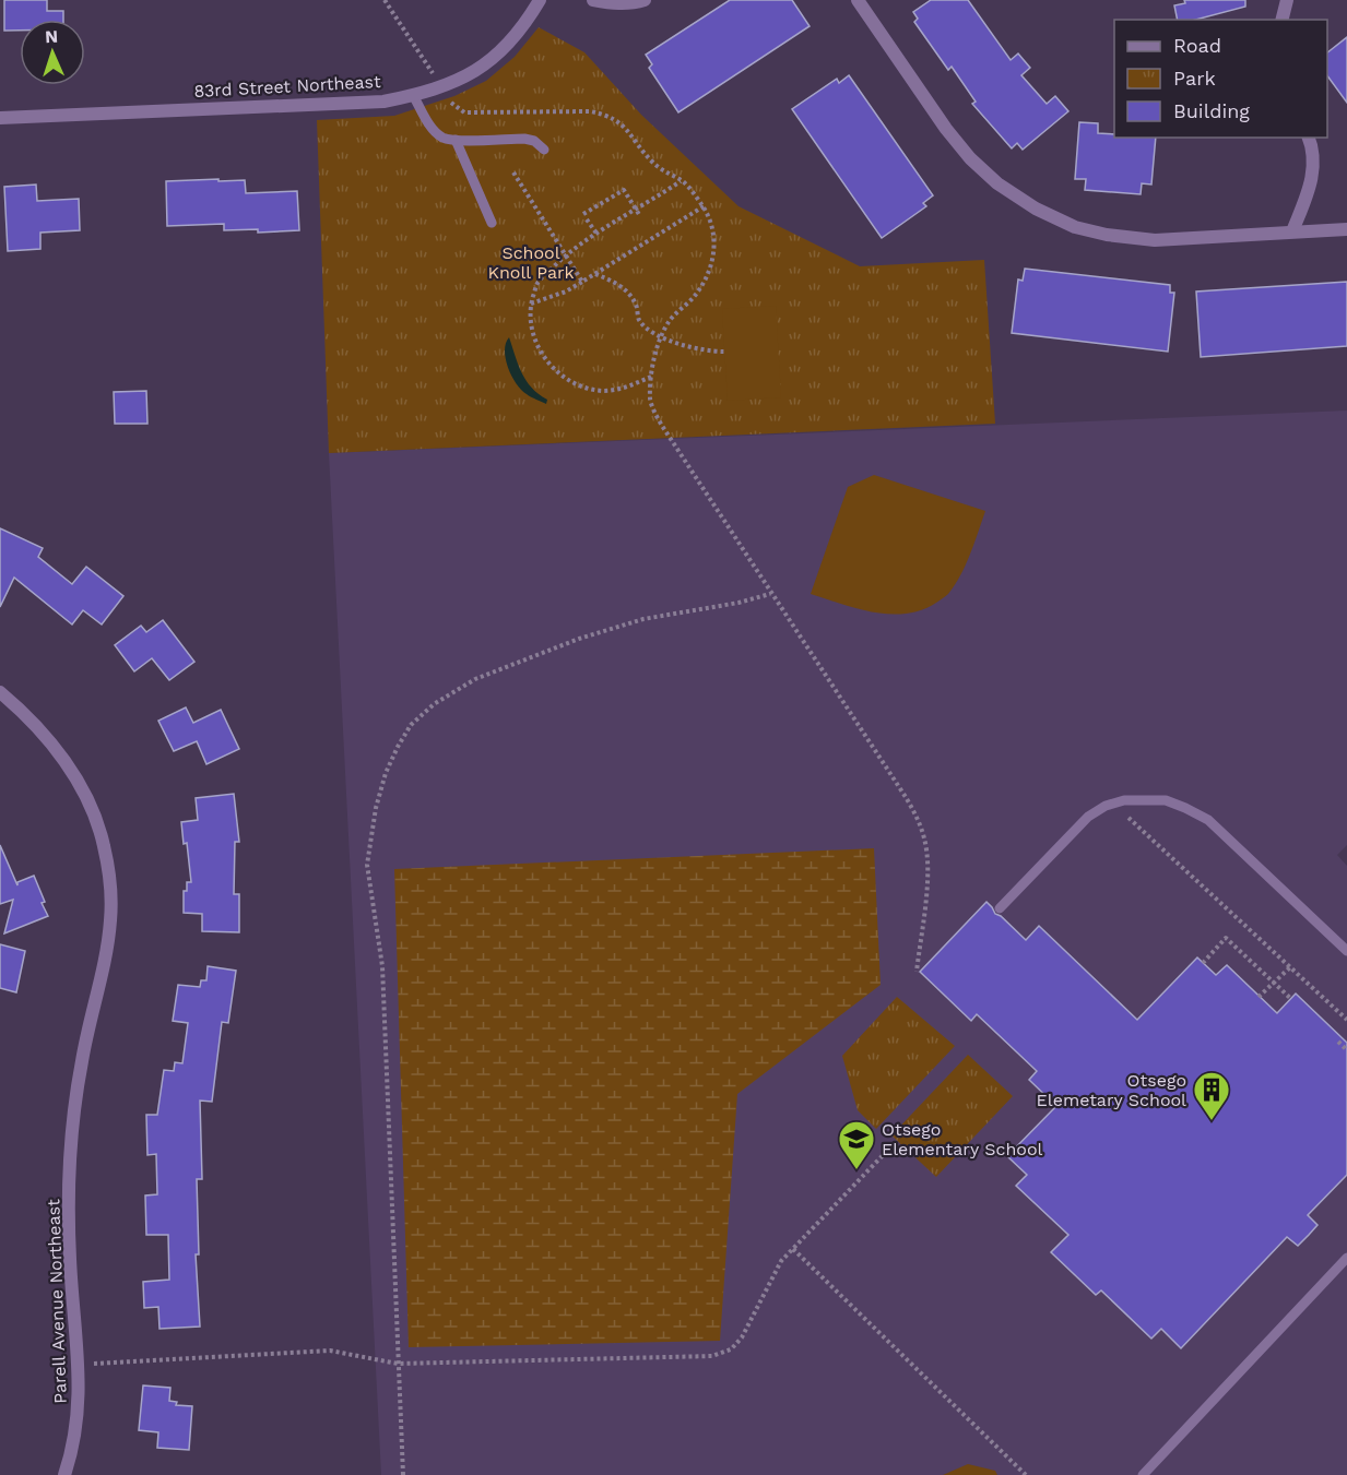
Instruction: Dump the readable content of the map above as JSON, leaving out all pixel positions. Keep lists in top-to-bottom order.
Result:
{
  "streets": {
    "street": ["83rd Street Northeast", "Parell Avenue Northeast"]
  },
  "parks": ["School Knoll Park"],
  "places": {
    "building": ["Otsego Elemetary School"],
    "school or university": ["Otsego Elementary School"]
  },
  "legend": ["Road", "Park", "Building"],
  "north": "top"
}
